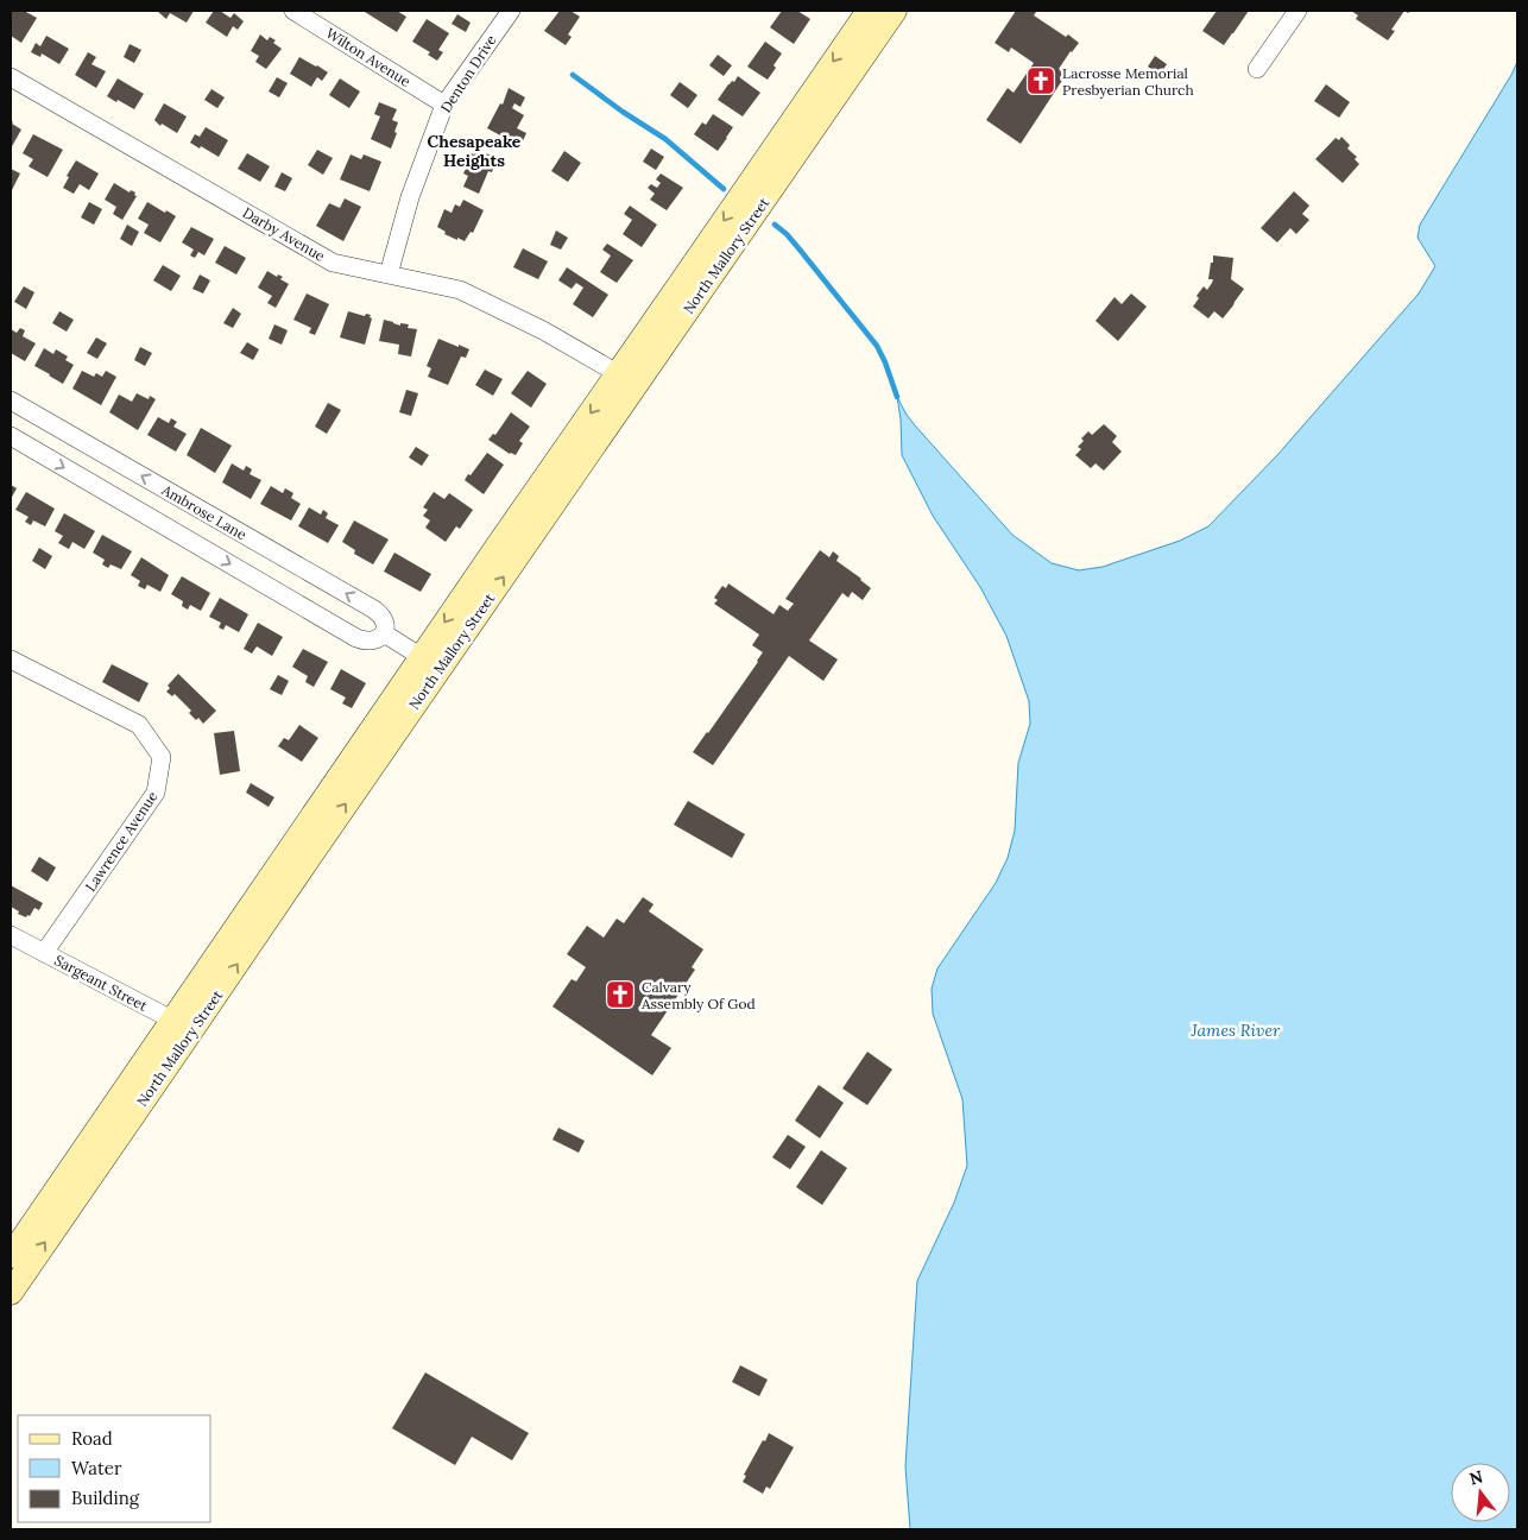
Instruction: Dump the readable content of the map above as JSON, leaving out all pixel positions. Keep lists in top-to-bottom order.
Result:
{
  "streets": {
    "main road": ["North Mallory Street"],
    "street": [
      "Wilton Avenue",
      "Denton Drive",
      "Darby Avenue",
      "Ambrose Lane",
      "Lawrence Avenue",
      "Sargeant Street"
    ]
  },
  "crossings": [
    ["Wilton Avenue", "Denton Drive"],
    ["Denton Drive", "Darby Avenue"],
    ["Darby Avenue", "North Mallory Street"],
    ["North Mallory Street", "Sargeant Street"],
    ["Lawrence Avenue", "Sargeant Street"]
  ],
  "districts": ["Chesapeake Heights"],
  "water": ["James River"],
  "places": {
    "church": ["Lacrosse Memorial Presbyerian Church", "Calvary Assembly Of God"]
  },
  "legend": ["Road", "Water", "Building"],
  "north": "top"
}
